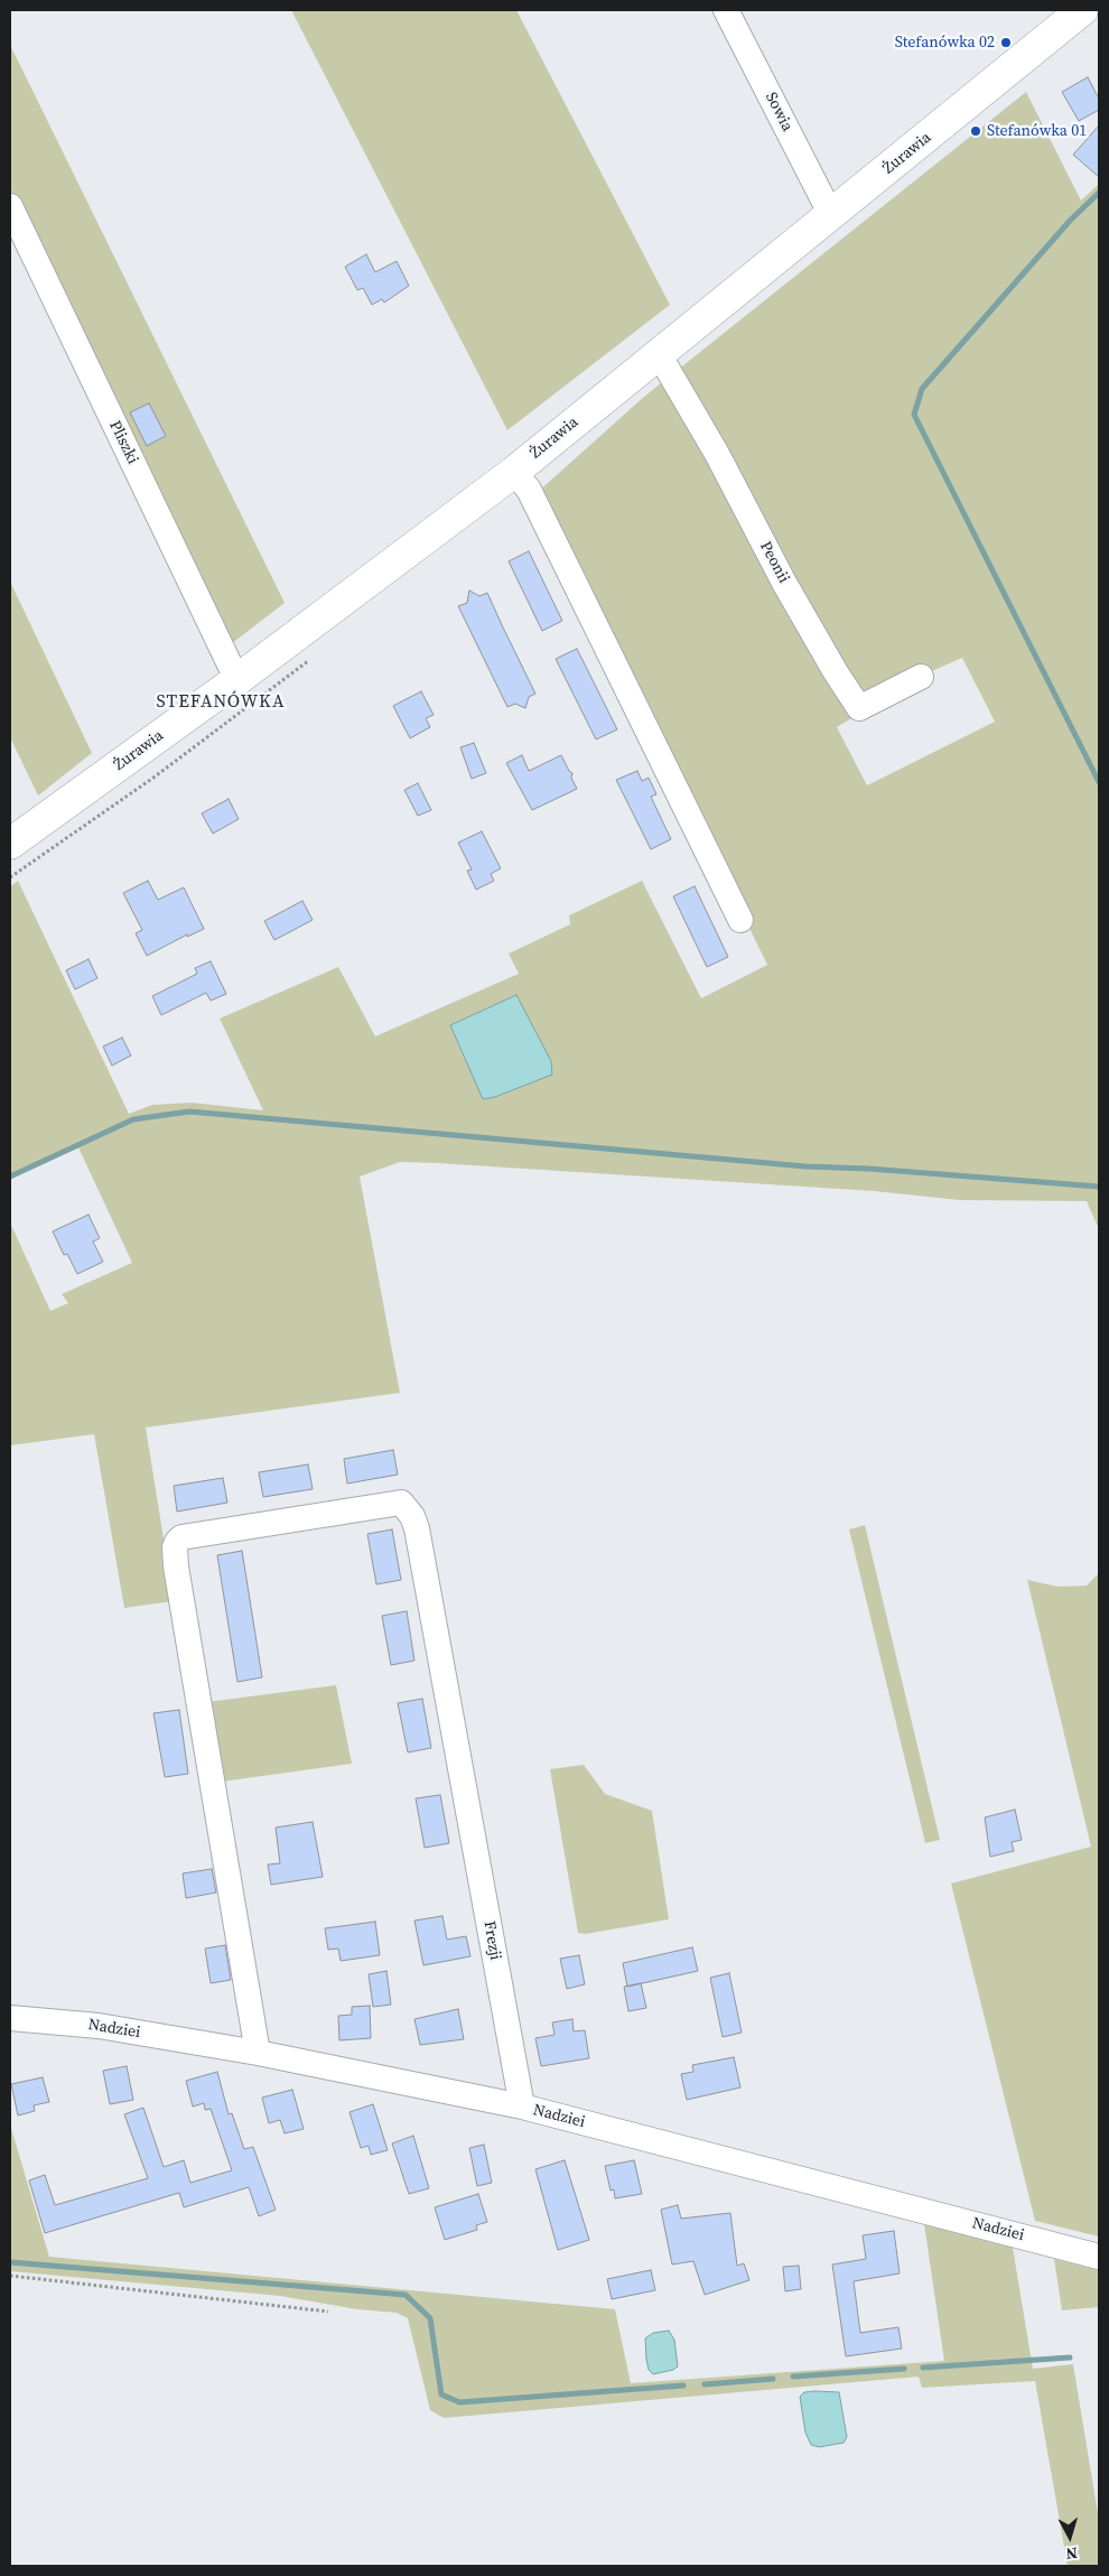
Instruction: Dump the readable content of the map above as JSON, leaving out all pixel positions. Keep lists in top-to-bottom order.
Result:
{
  "streets": {
    "main road": ["Żurawia"],
    "street": [
      "Sowia",
      "Pliszki",
      "Peonii",
      "Frezji",
      "Nadziei"
    ]
  },
  "crossings": [
    ["Sowia", "Żurawia"],
    ["Żurawia", "Pliszki"],
    ["Żurawia", "Peonii"],
    ["Frezji", "Nadziei"]
  ],
  "districts": ["STEFANÓWKA"],
  "places": ["Stefanówka 02", "Stefanówka 01"],
  "north": "bottom"
}
